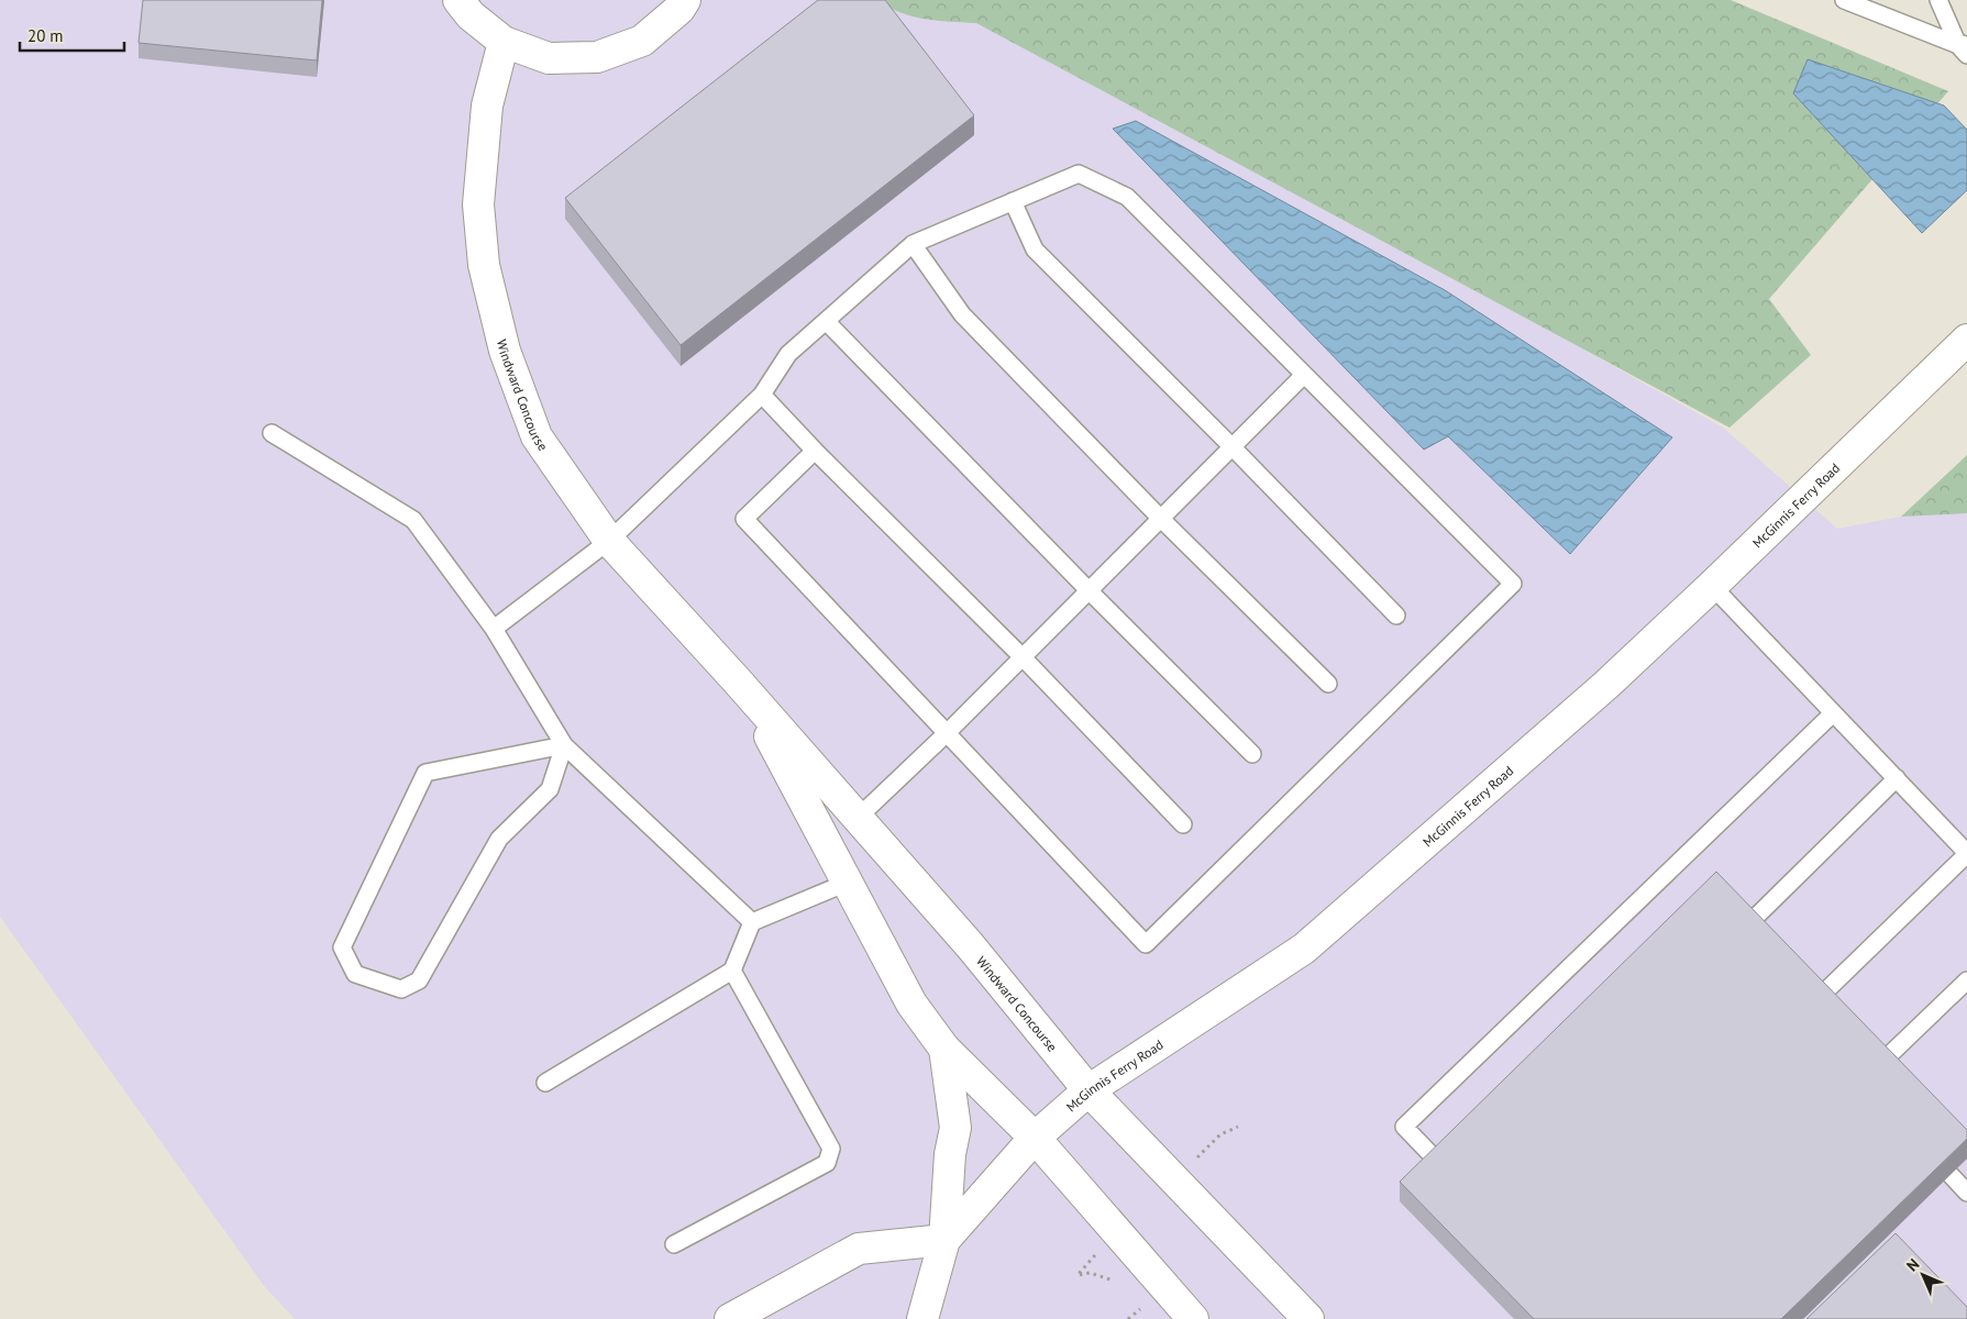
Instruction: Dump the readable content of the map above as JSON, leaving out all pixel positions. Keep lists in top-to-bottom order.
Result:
{
  "streets": {
    "street": ["Windward Concourse", "McGinnis Ferry Road"]
  },
  "crossings": [
    ["Windward Concourse", "McGinnis Ferry Road"]
  ],
  "scale_bar": "20 m",
  "north": "top left"
}
